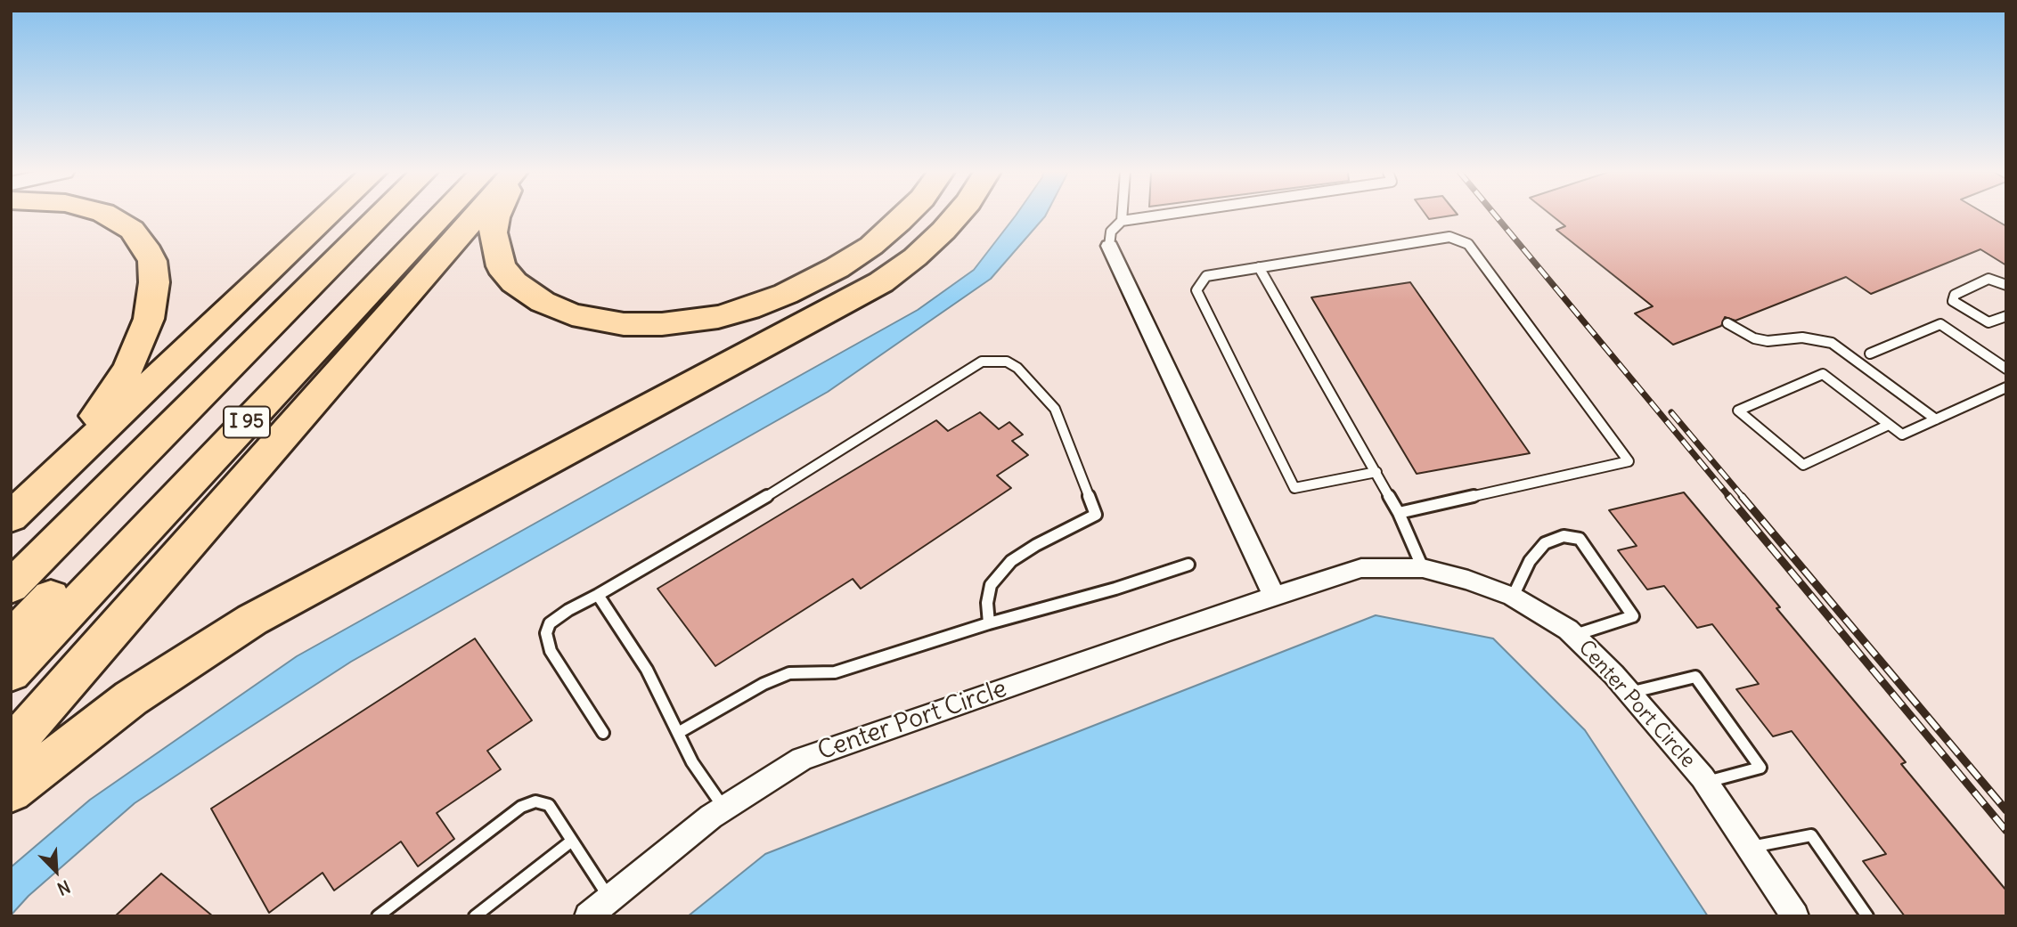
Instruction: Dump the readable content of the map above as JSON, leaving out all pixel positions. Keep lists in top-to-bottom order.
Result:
{
  "streets": {
    "highway": ["I 95"],
    "street": ["Center Port Circle"]
  },
  "north": "bottom right"
}
